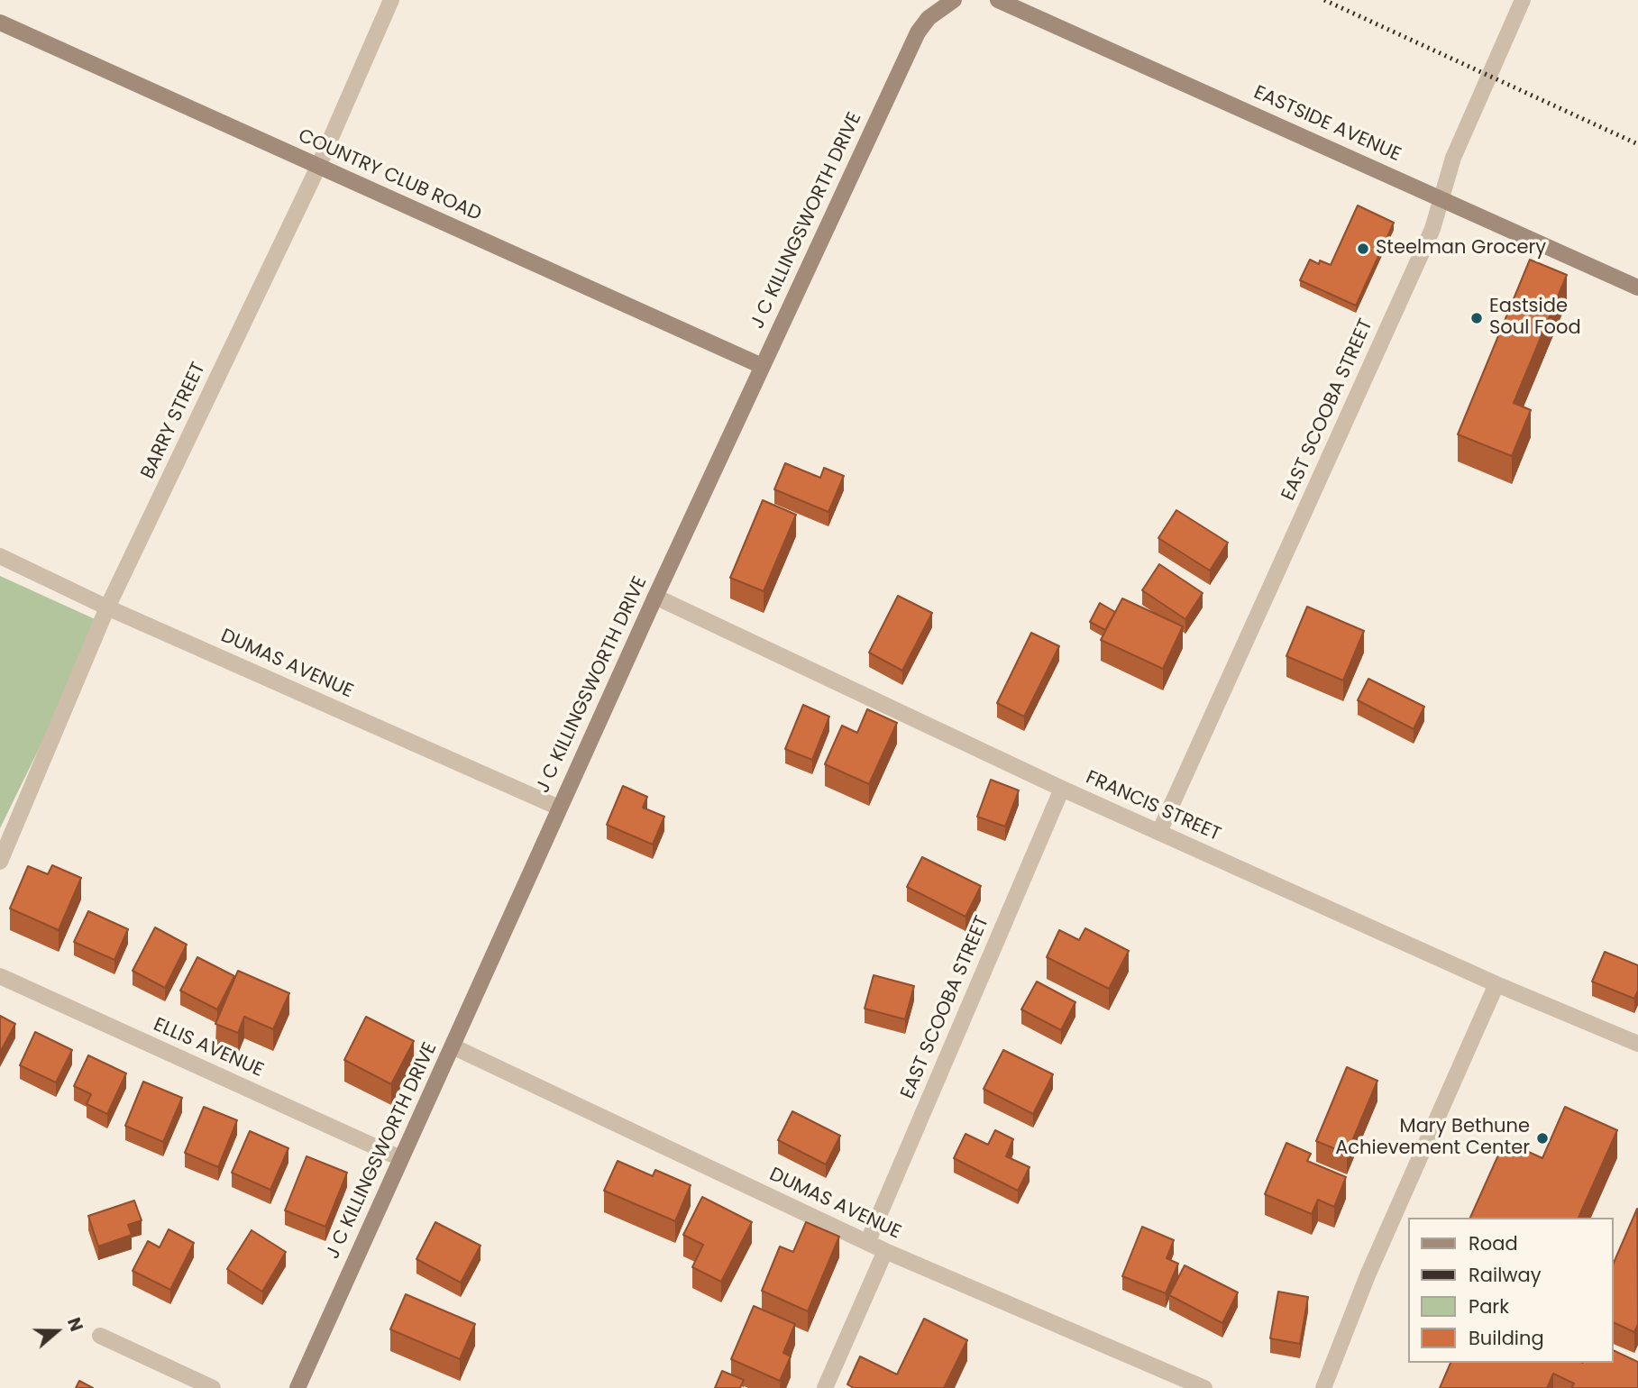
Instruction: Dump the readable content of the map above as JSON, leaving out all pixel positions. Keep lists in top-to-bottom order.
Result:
{
  "streets": {
    "street": [
      "EASTSIDE AVENUE",
      "COUNTRY CLUB ROAD",
      "J C KILLINGSWORTH DRIVE",
      "EAST SCOOBA STREET",
      "BARRY STREET",
      "DUMAS AVENUE",
      "FRANCIS STREET",
      "ELLIS AVENUE"
    ]
  },
  "crossings": [
    ["EASTSIDE AVENUE", "EAST SCOOBA STREET"],
    ["COUNTRY CLUB ROAD", "J C KILLINGSWORTH DRIVE"],
    ["COUNTRY CLUB ROAD", "BARRY STREET"],
    ["J C KILLINGSWORTH DRIVE", "DUMAS AVENUE"],
    ["J C KILLINGSWORTH DRIVE", "FRANCIS STREET"],
    ["J C KILLINGSWORTH DRIVE", "ELLIS AVENUE"],
    ["EAST SCOOBA STREET", "DUMAS AVENUE"],
    ["EAST SCOOBA STREET", "FRANCIS STREET"],
    ["BARRY STREET", "DUMAS AVENUE"]
  ],
  "places": ["Steelman Grocery", "Eastside Soul Food", "Mary Bethune Achievement Center"],
  "legend": [
    "Road",
    "Railway",
    "Park",
    "Building"
  ],
  "north": "right"
}
